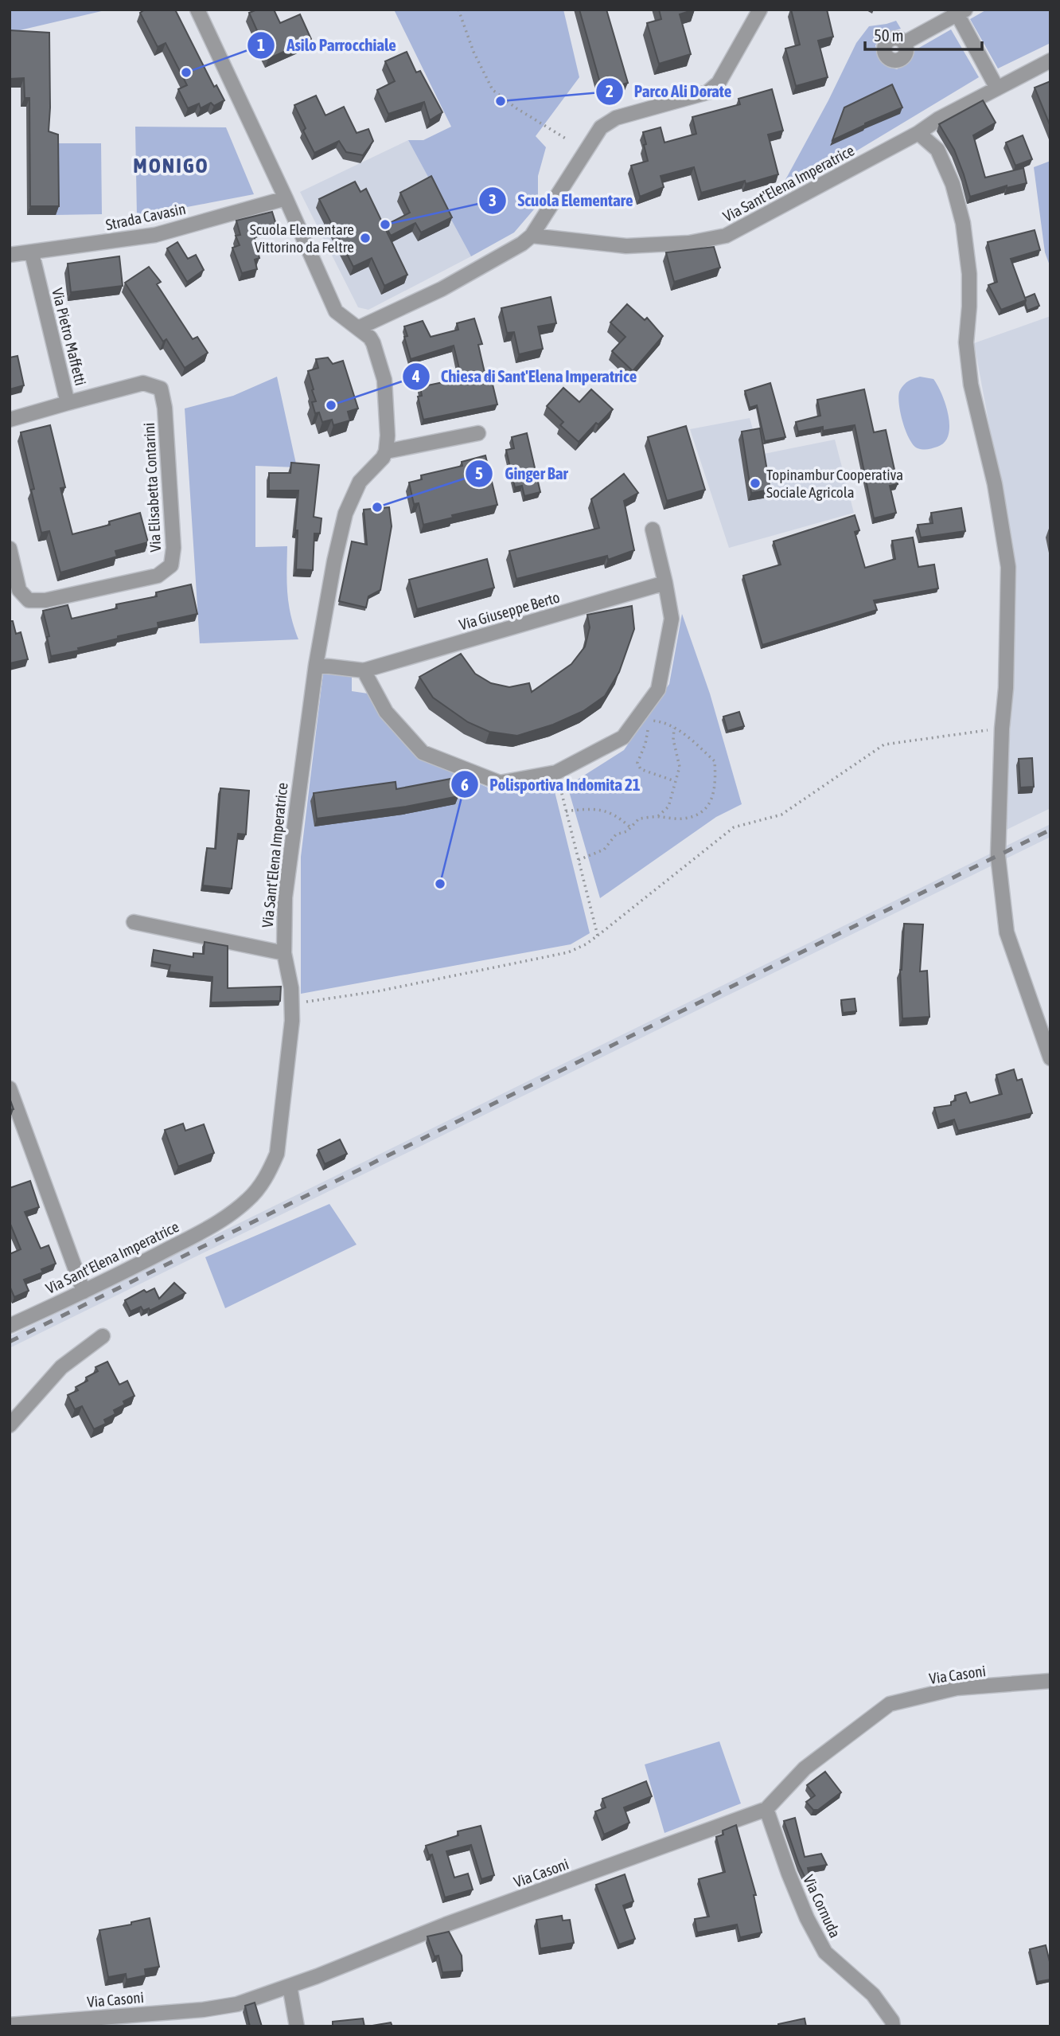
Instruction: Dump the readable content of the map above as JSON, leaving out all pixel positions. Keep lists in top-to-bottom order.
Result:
{
  "streets": {
    "street": [
      "Via Sant'Elena Imperatrice",
      "Strada Cavasin",
      "Via Pietro Maffetti",
      "Via Elisabetta Contarini",
      "Via Giuseppe Berto",
      "Via Casoni",
      "Via Cornuda"
    ]
  },
  "crossings": [
    ["Via Sant'Elena Imperatrice", "Via Giuseppe Berto"],
    ["Strada Cavasin", "Via Pietro Maffetti"],
    ["Via Pietro Maffetti", "Via Elisabetta Contarini"],
    ["Via Casoni", "Via Cornuda"]
  ],
  "districts": ["MONIGO"],
  "places": [
    "Asilo Parrocchiale",
    "Parco Ali Dorate",
    "Scuola Elementare",
    "Scuola Elementare Vittorino da Feltre",
    "Chiesa di Sant'Elena Imperatrice",
    "Topinambur Cooperativa Sociale Agricola",
    "Ginger Bar",
    "Polisportiva Indomita 21"
  ],
  "scale_bar": "50 m"
}
